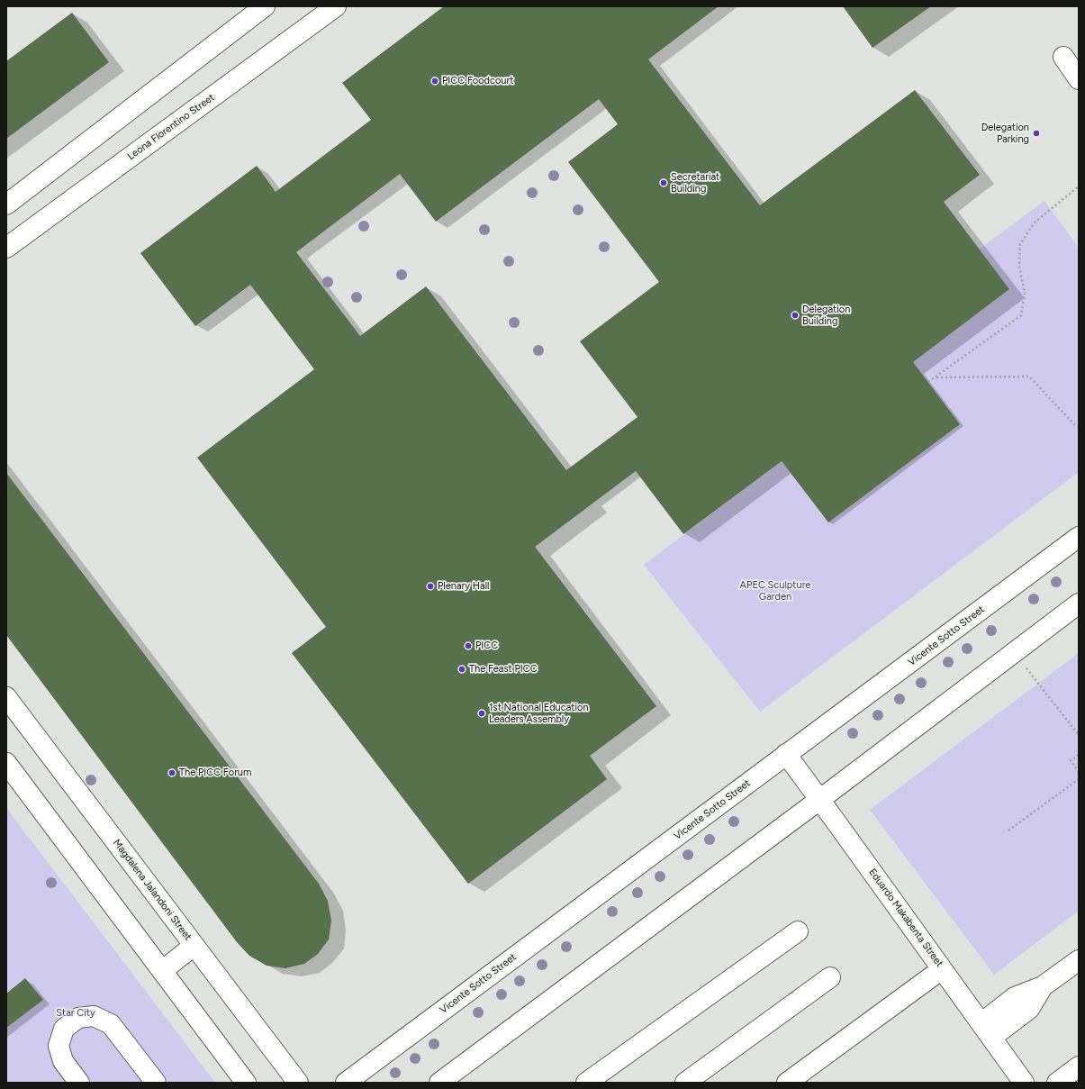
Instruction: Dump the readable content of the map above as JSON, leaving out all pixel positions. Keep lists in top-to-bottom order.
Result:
{
  "streets": {
    "street": [
      "Leona Florentino Street",
      "Vicente Sotto Street",
      "Magdalena Jalandoni Street",
      "Eduardo Makabenta Street"
    ]
  },
  "crossings": [
    ["Vicente Sotto Street", "Eduardo Makabenta Street"]
  ],
  "parks": ["APEC Sculpture Garden", "Star City"],
  "places": [
    "PICC Foodcourt",
    "Delegation Parking",
    "Secretariat Building",
    "Delegation Building",
    "Plenary Hall",
    "PICC",
    "The Feast PICC",
    "1st National Education Leaders Assembly",
    "The PICC Forum"
  ]
}
